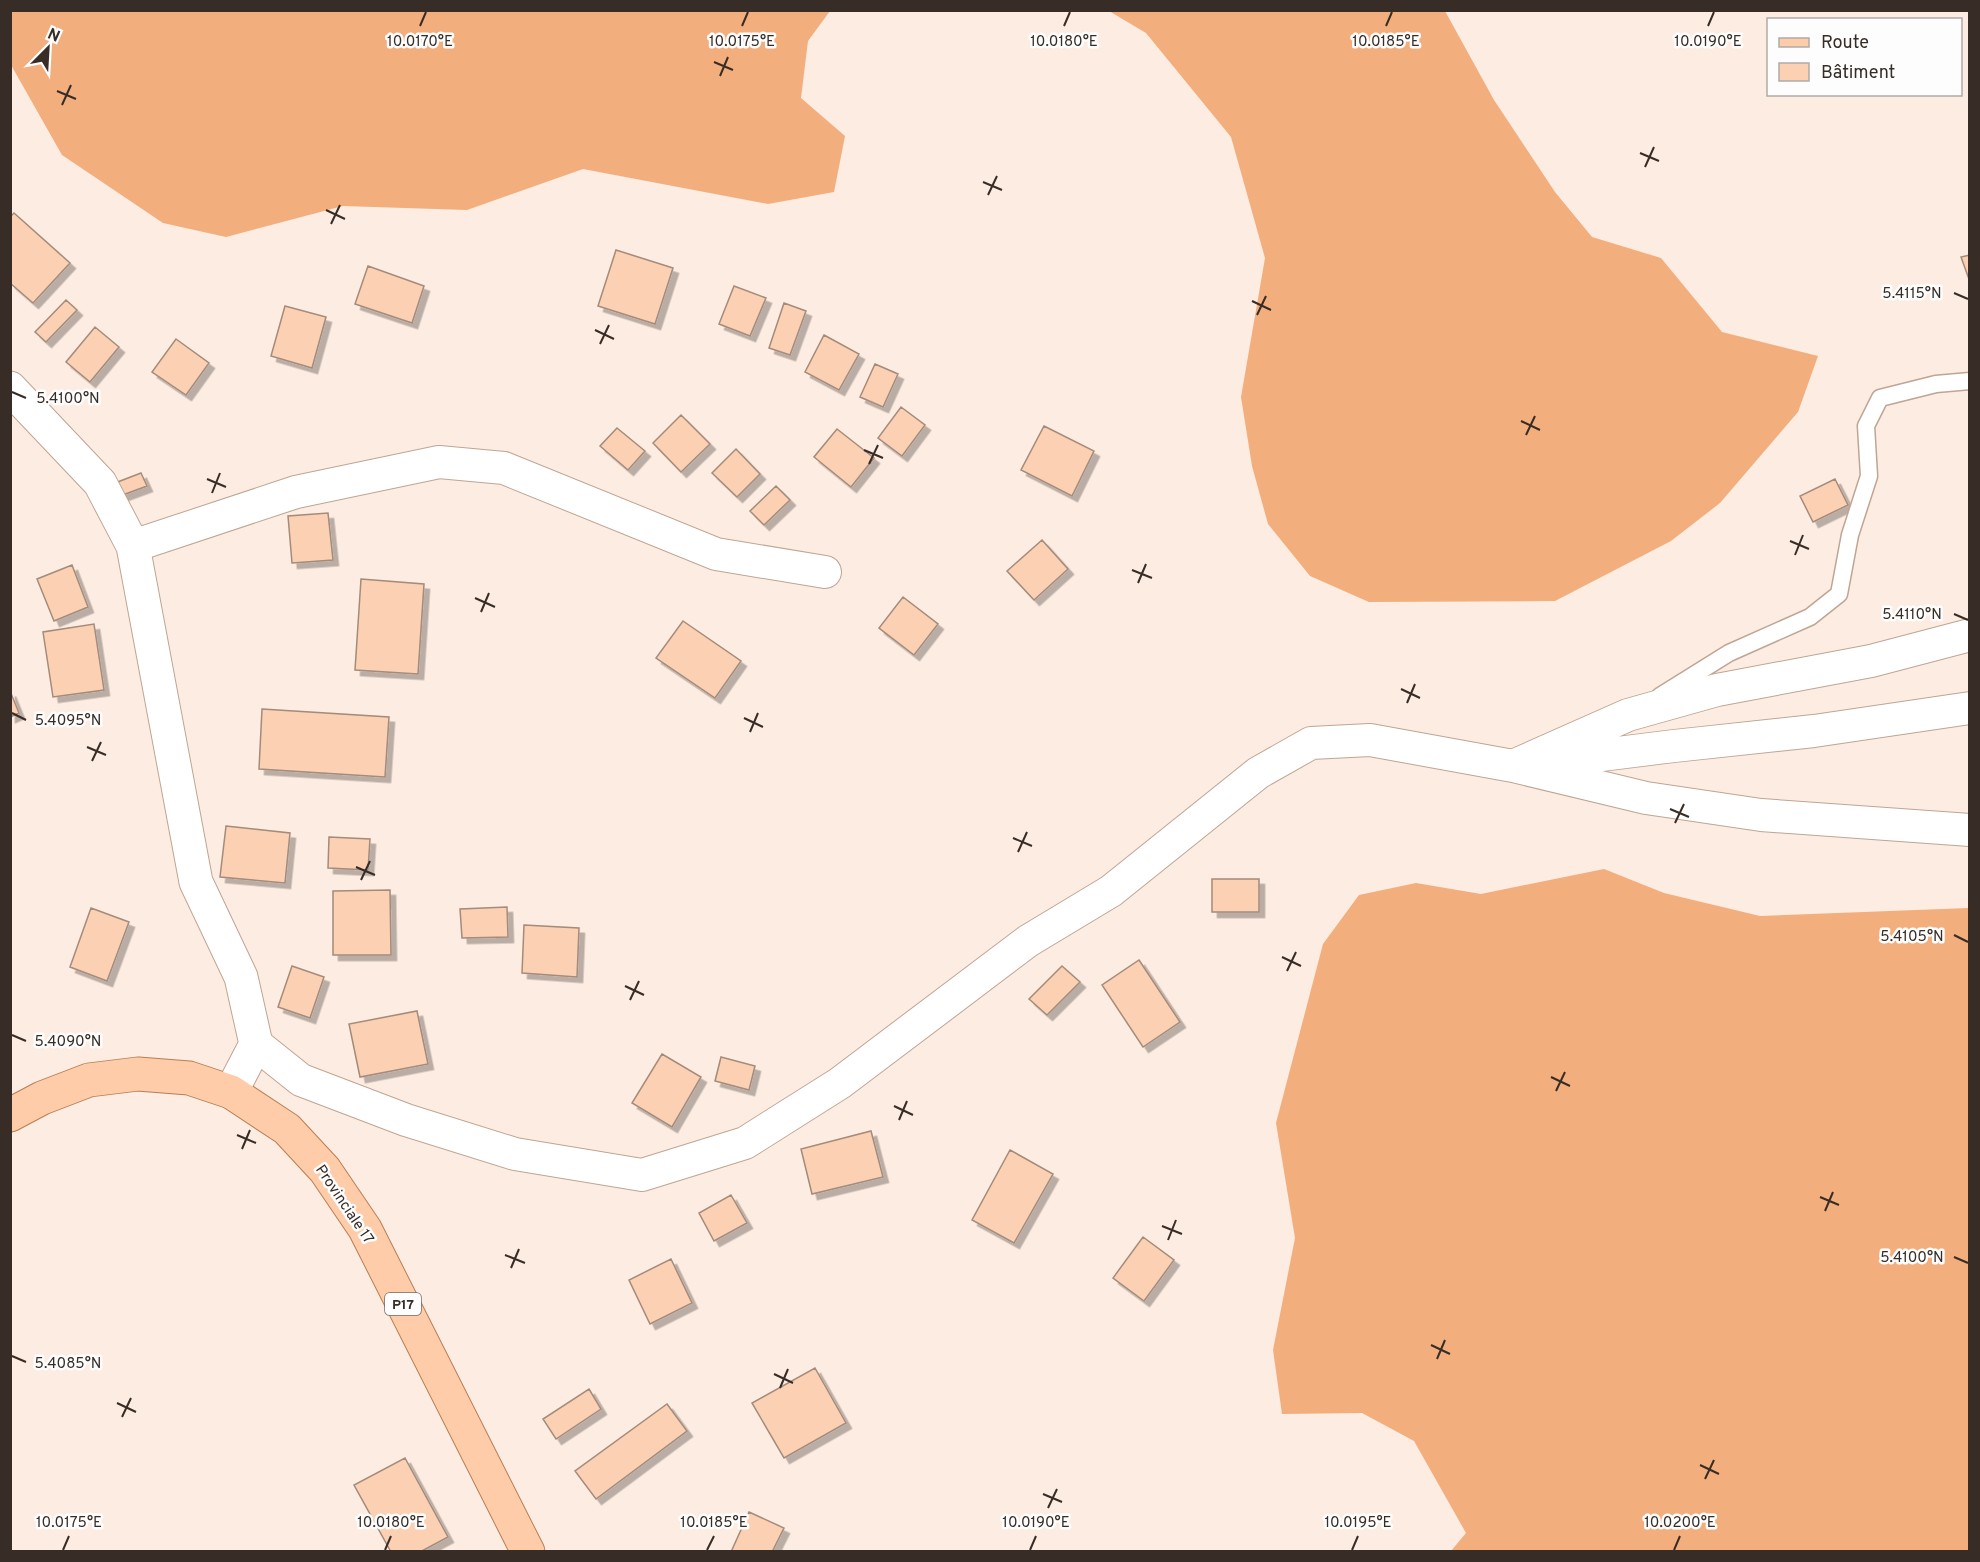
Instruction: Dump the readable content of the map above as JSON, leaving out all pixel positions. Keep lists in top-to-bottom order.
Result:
{
  "streets": {
    "main road": ["Provinciale 17", "P17"]
  },
  "legend": ["Route", "Bâtiment"],
  "north": "top right",
  "coordinates": [
    "10.0170°E",
    "10.0175°E",
    "10.0180°E",
    "10.0185°E",
    "10.0190°E",
    "5.4115°N",
    "5.4100°N",
    "5.4110°N",
    "5.4095°N",
    "5.4105°N",
    "5.4090°N",
    "5.4085°N",
    "10.0195°E",
    "10.0200°E"
  ]
}
